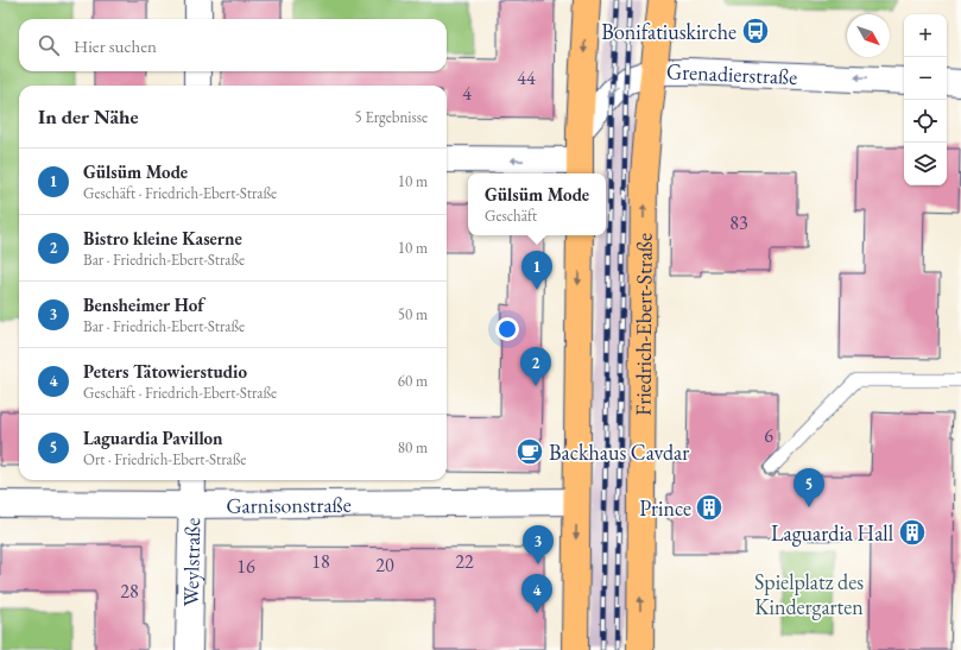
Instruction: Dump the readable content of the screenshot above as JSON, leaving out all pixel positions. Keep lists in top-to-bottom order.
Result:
{
  "streets": {
    "main road": ["Friedrich-Ebert-Straße"],
    "street": ["Grenadierstraße", "Garnisonstraße", "Weylstraße"]
  },
  "crossings": [
    ["Grenadierstraße", "Friedrich-Ebert-Straße"],
    ["Garnisonstraße", "Weylstraße"]
  ],
  "one_way": ["Grenadierstraße"],
  "parks": ["Spielplatz des Kindergarten"],
  "places": {
    "bus stop": ["Bonifatiuskirche"],
    "cafe": ["Backhaus Cavdar"],
    "building": ["Prince", "Laguardia Hall"]
  },
  "house_numbers": [
    "44",
    "4",
    "83",
    "6",
    "18",
    "22",
    "20",
    "16",
    "28"
  ],
  "north": "bottom right",
  "page": {
    "map_buttons": ["+", "−"],
    "search": "Hier suchen",
    "heading": ["In der Nähe", "5 Ergebnisse"],
    "list": [
      {
        "mark": "1",
        "name": "Gülsüm Mode",
        "note": "Geschäft · Friedrich-Ebert-Straße",
        "value": "10 m"
      },
      {
        "mark": "2",
        "name": "Bistro kleine Kaserne",
        "note": "Bar · Friedrich-Ebert-Straße",
        "value": "10 m"
      },
      {
        "mark": "3",
        "name": "Bensheimer Hof",
        "note": "Bar · Friedrich-Ebert-Straße",
        "value": "50 m"
      },
      {
        "mark": "4",
        "name": "Peters Tätowierstudio",
        "note": "Geschäft · Friedrich-Ebert-Straße",
        "value": "60 m"
      },
      {
        "mark": "5",
        "name": "Laguardia Pavillon",
        "note": "Ort · Friedrich-Ebert-Straße",
        "value": "80 m"
      }
    ],
    "popup": ["Gülsüm Mode", "Geschäft"],
    "pins": [
      "1",
      "2",
      "5",
      "3",
      "4"
    ]
  }
}
